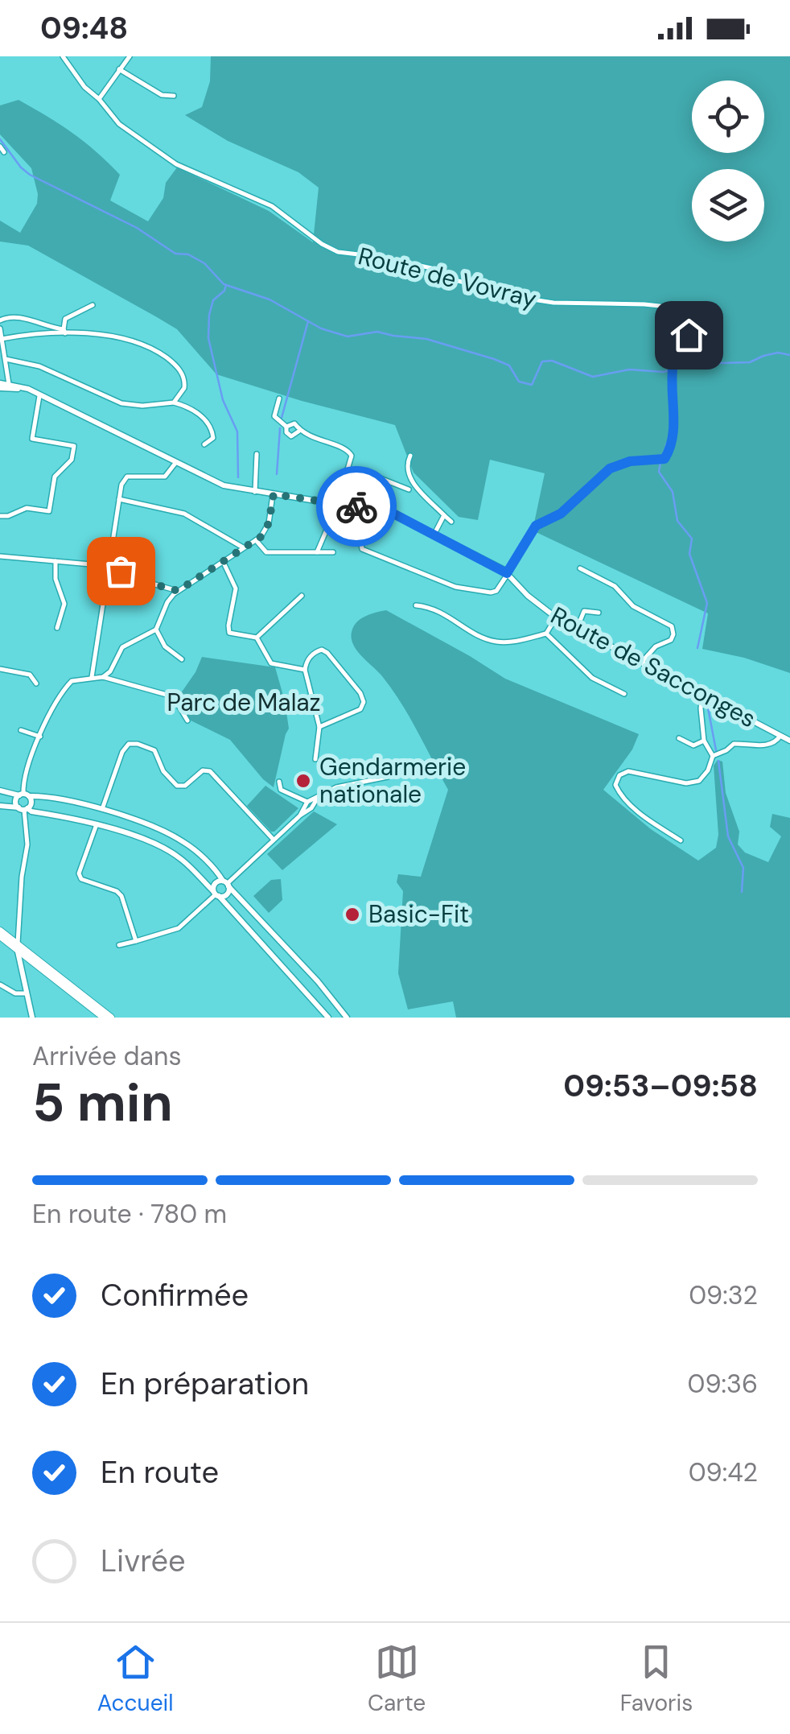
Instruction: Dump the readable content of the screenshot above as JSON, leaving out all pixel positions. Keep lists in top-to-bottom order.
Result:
{
  "streets": {
    "street": ["Route de Vovray", "Route de Sacconges"]
  },
  "crossings": [
    ["Route de Vovray", "Route de Sacconges"]
  ],
  "parks": ["Parc de Malaz"],
  "places": ["Gendarmerie nationale", "Basic-Fit"],
  "page": {
    "status": "09:48",
    "heading": ["5 min", "Arrivée dans", "09:53–09:58"],
    "bar": "En route · 780 m",
    "list": [
      ["Confirmée", "09:32"],
      ["En préparation", "09:36"],
      ["En route", "09:42"],
      "Livrée"
    ],
    "tabs": ["Accueil", "Carte", "Favoris"]
  }
}
